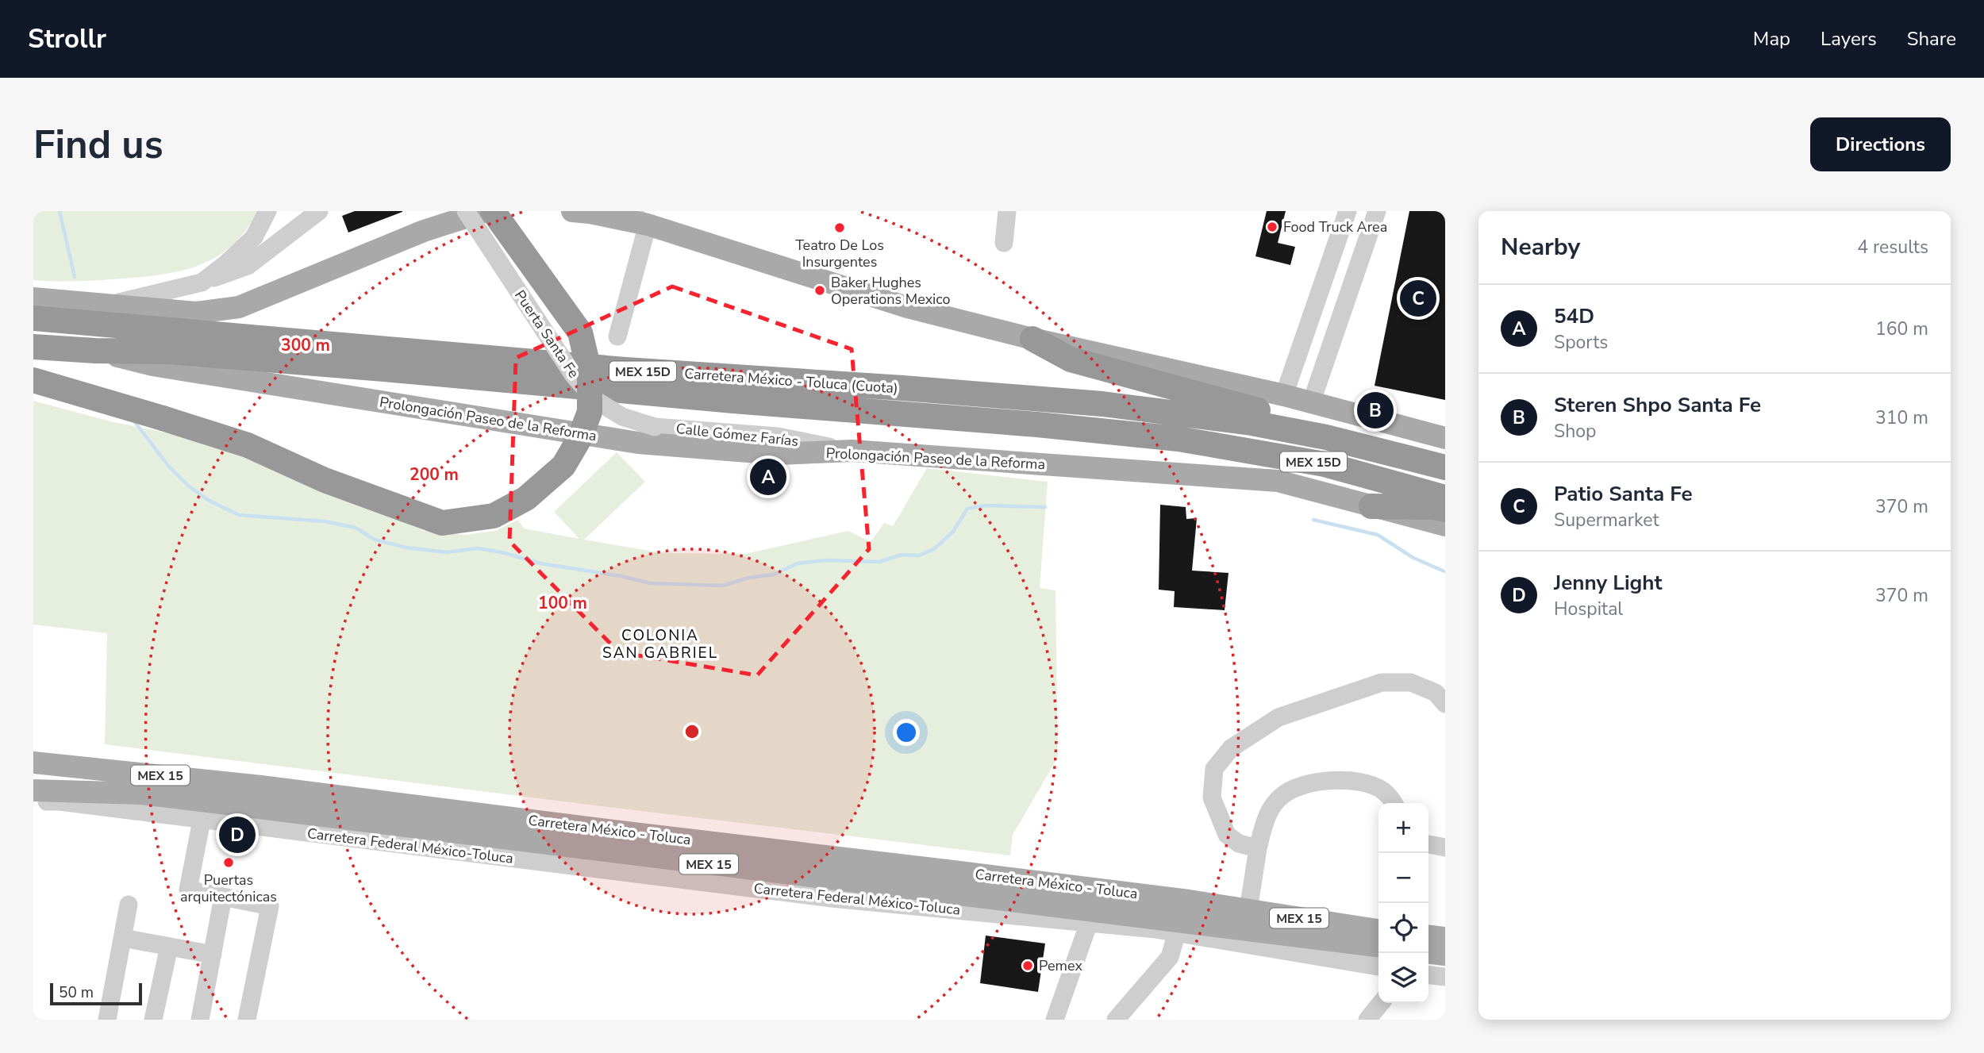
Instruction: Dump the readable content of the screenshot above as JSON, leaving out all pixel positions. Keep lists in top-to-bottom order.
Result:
{
  "streets": {
    "highway": ["MEX 15D", "Carretera México - Toluca (Cuota)"],
    "main road": ["Prolongación Paseo de la Reforma", "MEX 15", "Carretera México - Toluca"],
    "street": ["Puerta Santa Fe", "Calle Gómez Farías", "Carretera Federal México-Toluca"]
  },
  "crossings": [
    ["Puerta Santa Fe", "Calle Gómez Farías"],
    ["MEX 15D", "Carretera México - Toluca (Cuota)"],
    ["MEX 15D", "Prolongación Paseo de la Reforma"],
    ["Carretera México - Toluca (Cuota)", "Prolongación Paseo de la Reforma"],
    ["Prolongación Paseo de la Reforma", "Calle Gómez Farías"]
  ],
  "districts": ["COLONIA SAN GABRIEL"],
  "places": [
    "Food Truck Area",
    "Teatro De Los Insurgentes",
    "Baker Hughes Operations Mexico",
    "Puertas arquitectónicas",
    "Pemex"
  ],
  "scale_bar": "50 m",
  "page": {
    "header": "Strollr",
    "nav": ["Map", "Layers", "Share"],
    "buttons": "Directions",
    "title": "Find us",
    "heading": ["Nearby", "4 results"],
    "pins": [
      "C",
      "B",
      "A",
      "D"
    ],
    "list": [
      {
        "mark": "A",
        "name": "54D",
        "note": "Sports",
        "value": "160 m"
      },
      {
        "mark": "B",
        "name": "Steren Shpo Santa Fe",
        "note": "Shop",
        "value": "310 m"
      },
      {
        "mark": "C",
        "name": "Patio Santa Fe",
        "note": "Supermarket",
        "value": "370 m"
      },
      {
        "mark": "D",
        "name": "Jenny Light",
        "note": "Hospital",
        "value": "370 m"
      }
    ],
    "map_buttons": ["+", "−"],
    "scale": "50 m"
  },
  "rings": ["300 m", "200 m", "100 m"]
}
